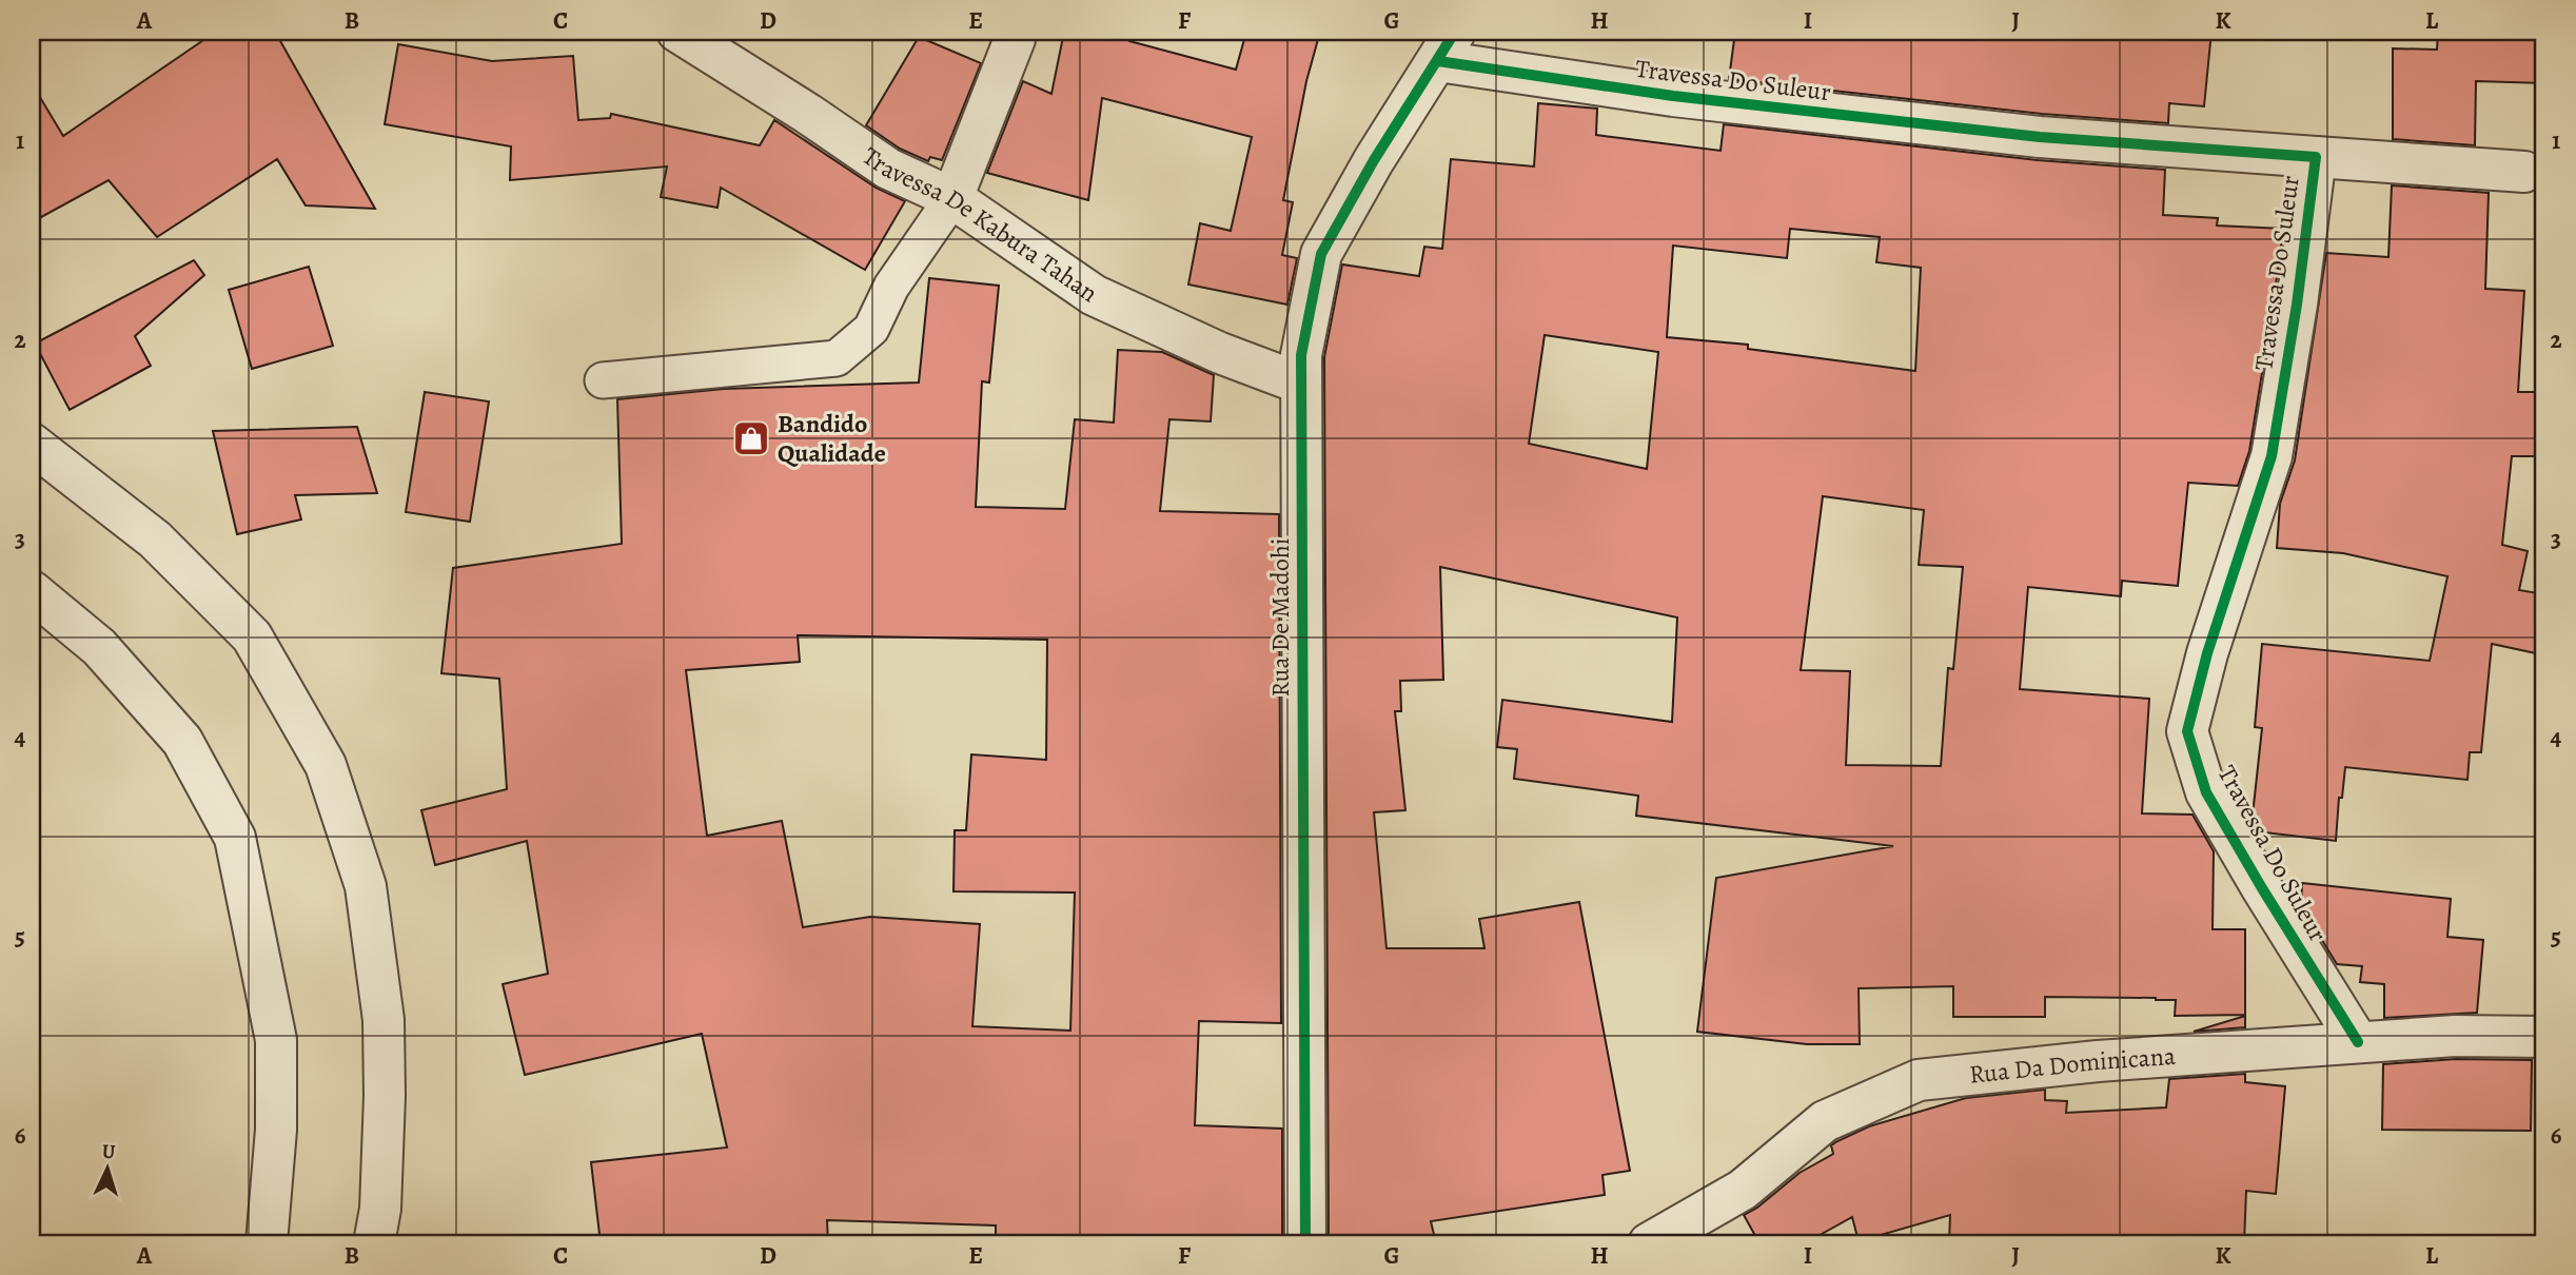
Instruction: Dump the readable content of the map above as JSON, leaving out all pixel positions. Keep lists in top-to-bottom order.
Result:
{
  "streets": {
    "street": [
      "Travessa Do Suleur",
      "Travessa De Kabura Tahan",
      "Rua De Madohi",
      "Rua Da Dominicana"
    ]
  },
  "crossings": [
    ["Travessa Do Suleur", "Rua De Madohi"],
    ["Travessa Do Suleur", "Rua Da Dominicana"],
    ["Travessa De Kabura Tahan", "Rua De Madohi"]
  ],
  "places": {
    "shop": ["Bandido Qualidade"]
  },
  "north": "top",
  "grid": {
    "columns": [
      "A",
      "B",
      "C",
      "D",
      "E",
      "F",
      "G",
      "H",
      "I",
      "J",
      "K",
      "L"
    ],
    "rows": [
      "1",
      "2",
      "3",
      "4",
      "5",
      "6"
    ]
  }
}
